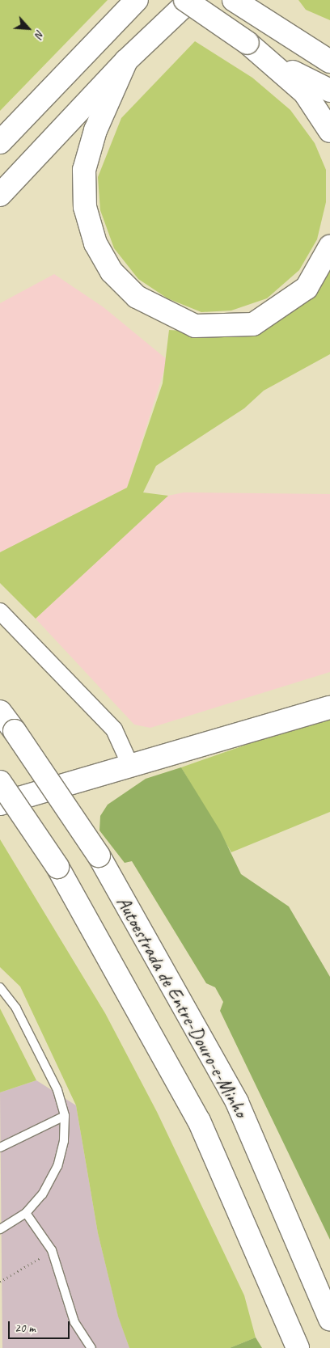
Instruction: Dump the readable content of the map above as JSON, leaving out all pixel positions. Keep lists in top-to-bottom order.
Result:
{
  "streets": {
    "main road": ["Autoestrada de Entre-Douro-e-Minho"]
  },
  "scale_bar": "20 m",
  "north": "bottom right"
}
